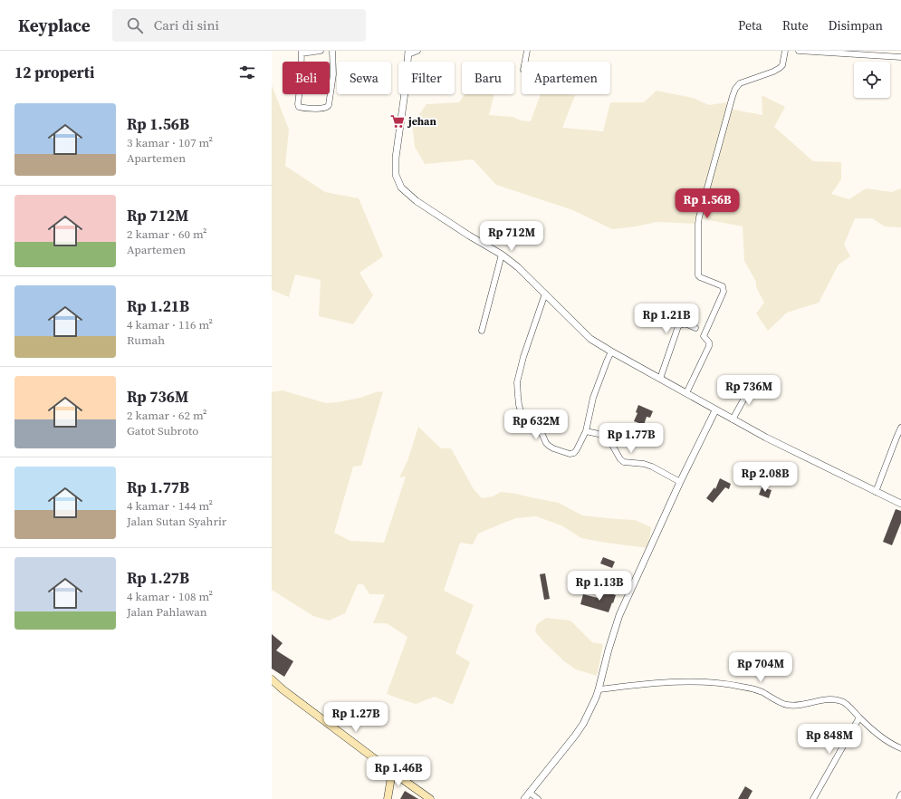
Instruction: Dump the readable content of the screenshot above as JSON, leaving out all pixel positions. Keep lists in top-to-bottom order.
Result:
{
  "places": {
    "supermarket": ["jehan"]
  },
  "page": {
    "header": "Keyplace",
    "search": "Cari di sini",
    "nav": ["Peta", "Rute", "Disimpan"],
    "heading": "12 properti",
    "chip": [
      "Beli",
      "Sewa",
      "Filter",
      "Baru",
      "Apartemen"
    ],
    "list": [
      {
        "name": "Rp 1.56B",
        "note": "3 kamar · 107 m² · Apartemen"
      },
      {
        "name": "Rp 712M",
        "note": "2 kamar · 60 m² · Apartemen"
      },
      {
        "name": "Rp 1.21B",
        "note": "4 kamar · 116 m² · Rumah"
      },
      {
        "name": "Rp 736M",
        "note": "2 kamar · 62 m² · Gatot Subroto"
      },
      {
        "name": "Rp 1.77B",
        "note": "4 kamar · 144 m² · Jalan Sutan Syahrir"
      },
      {
        "name": "Rp 1.27B",
        "note": "4 kamar · 108 m² · Jalan Pahlawan"
      }
    ],
    "price": [
      "Rp 1.56B",
      "Rp 712M",
      "Rp 1.21B",
      "Rp 736M",
      "Rp 632M",
      "Rp 1.77B",
      "Rp 2.08B",
      "Rp 1.13B",
      "Rp 704M",
      "Rp 1.27B",
      "Rp 848M",
      "Rp 1.46B"
    ]
  }
}
